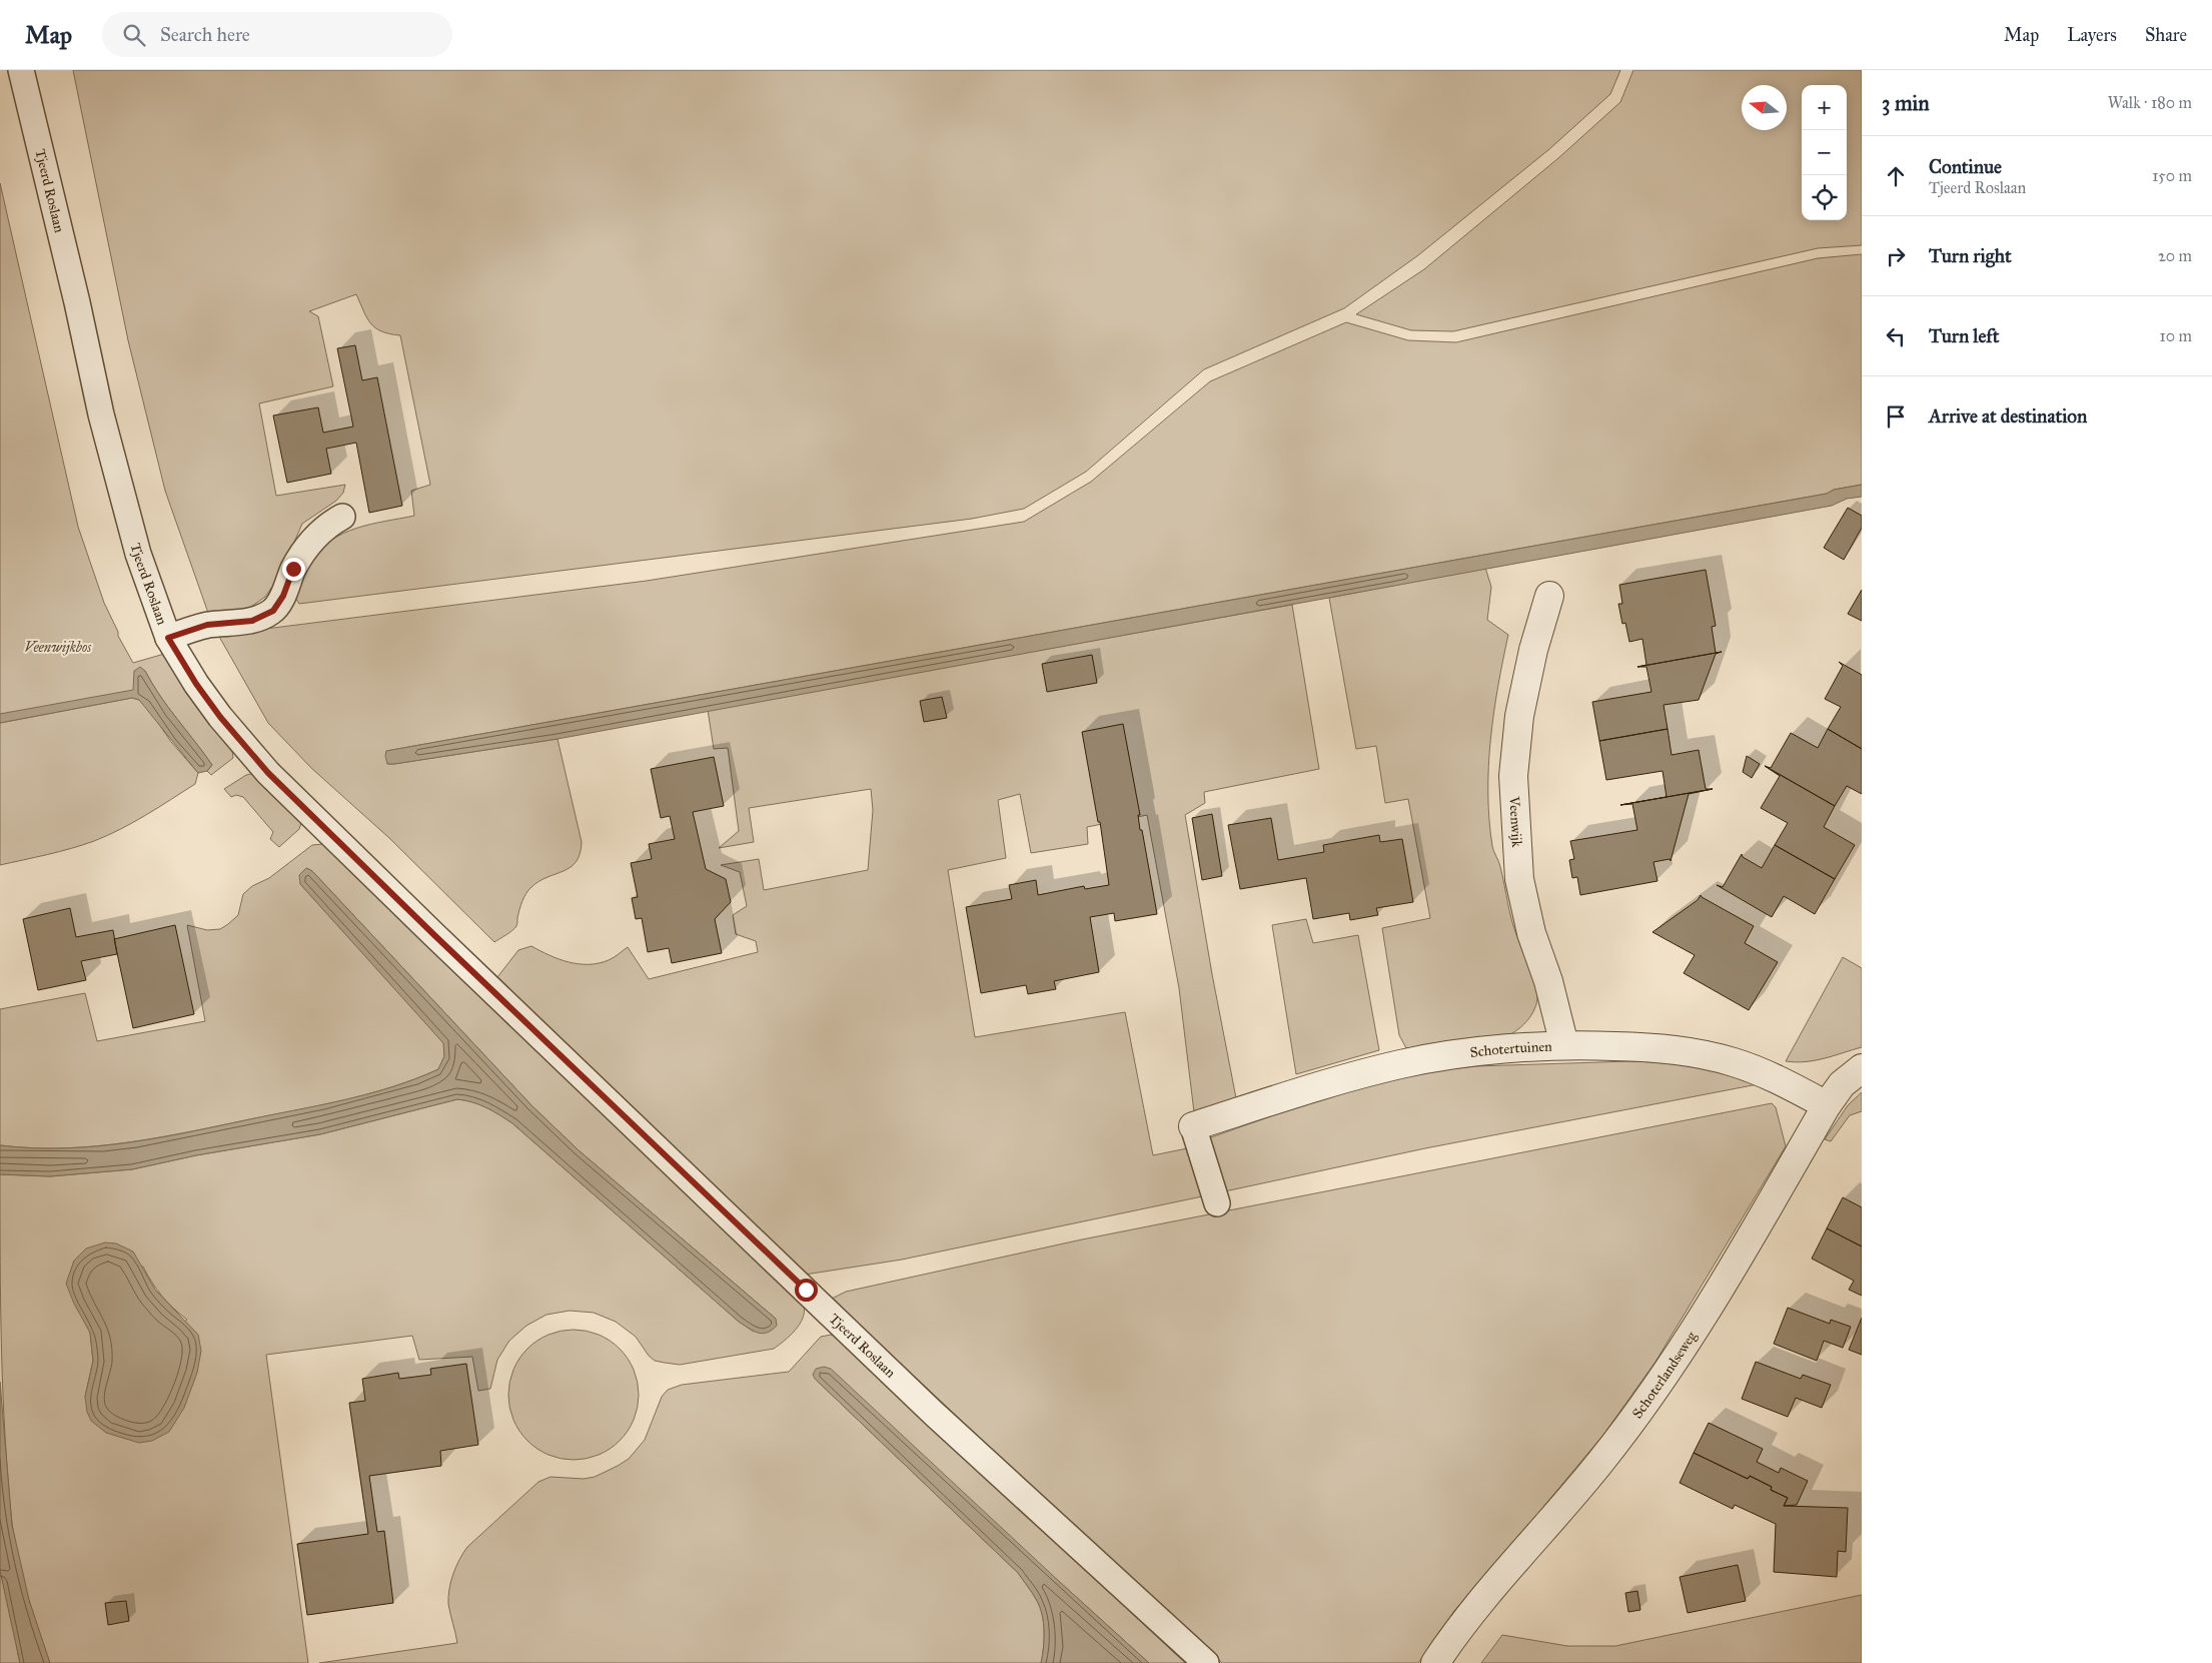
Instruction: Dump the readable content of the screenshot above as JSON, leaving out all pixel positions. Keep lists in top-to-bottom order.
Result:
{
  "streets": {
    "street": ["Veenwijk", "Schotertuinen", "Schoterlandseweg"],
    "lane": ["Tjeerd Roslaan"]
  },
  "crossings": [
    ["Veenwijk", "Schotertuinen"],
    ["Schotertuinen", "Schoterlandseweg"]
  ],
  "parks": ["Veenwijkbos"],
  "north": "left",
  "page": {
    "header": "Map",
    "search": "Search here",
    "nav": ["Map", "Layers", "Share"],
    "heading": ["3 min", "Walk · 180 m"],
    "map_buttons": ["+", "−"],
    "list": [
      ["Continue", "Tjeerd Roslaan", "150 m"],
      ["Turn right", "20 m"],
      ["Turn left", "10 m"],
      "Arrive at destination"
    ]
  }
}
